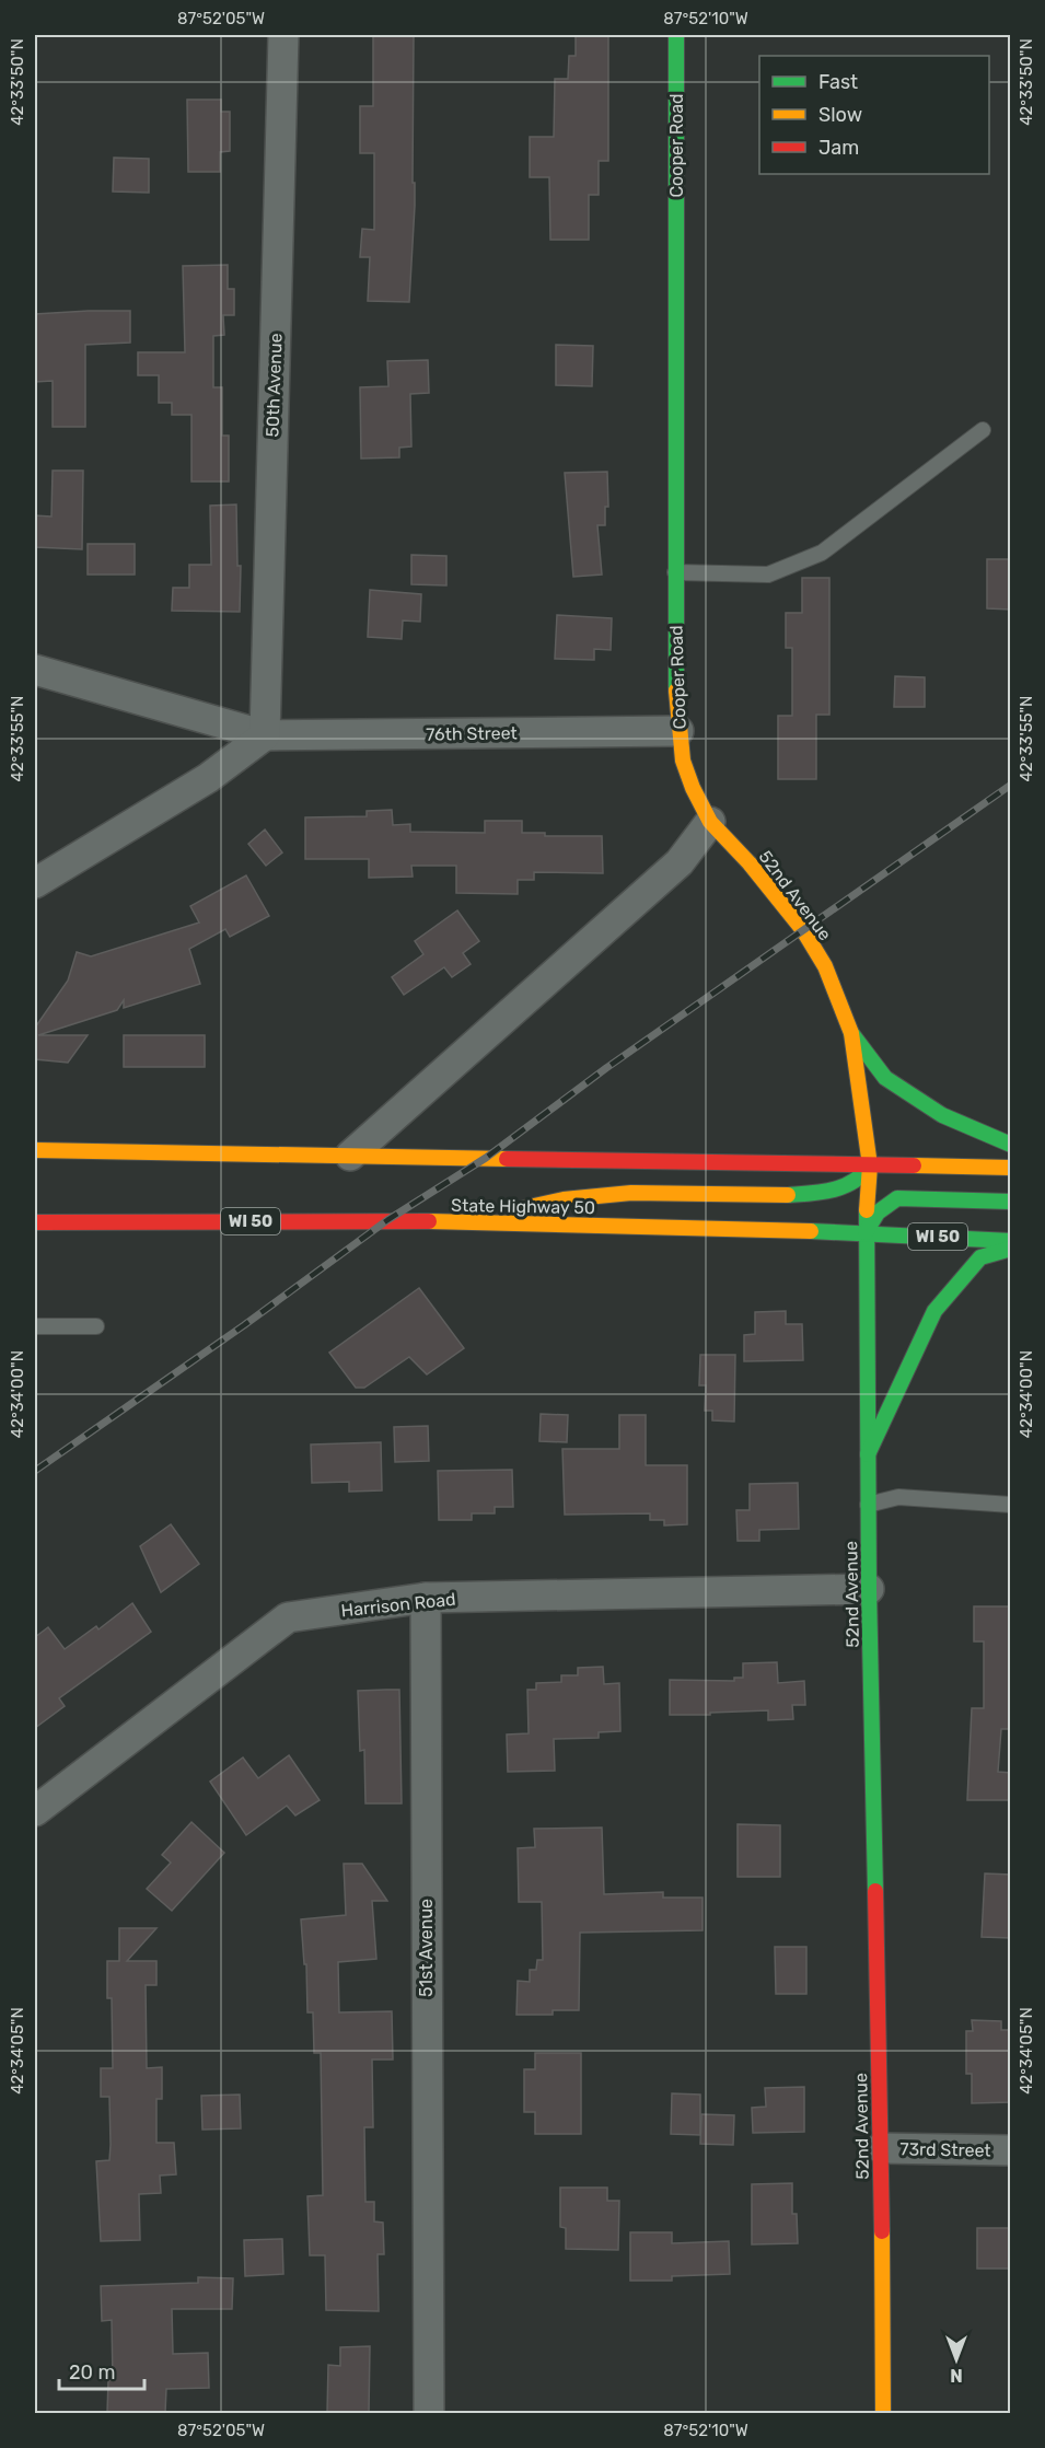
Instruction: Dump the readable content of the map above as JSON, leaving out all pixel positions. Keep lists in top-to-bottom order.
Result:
{
  "streets": {
    "main road": [
      "Cooper Road",
      "52nd Avenue",
      "State Highway 50",
      "WI 50"
    ],
    "street": [
      "50th Avenue",
      "76th Street",
      "Harrison Road",
      "51st Avenue",
      "73rd Street"
    ]
  },
  "crossings": [
    ["Cooper Road", "76th Street"],
    ["Cooper Road", "52nd Avenue"],
    ["50th Avenue", "76th Street"],
    ["52nd Avenue", "State Highway 50"],
    ["52nd Avenue", "Harrison Road"],
    ["52nd Avenue", "73rd Street"],
    ["Harrison Road", "51st Avenue"]
  ],
  "legend": ["Fast", "Slow", "Jam"],
  "scale_bar": "20 m",
  "north": "bottom",
  "coordinates": [
    "87°52'05\"W",
    "87°52'10\"W",
    "42°33'50\"N",
    "42°33'55\"N",
    "42°34'00\"N",
    "42°34'05\"N"
  ]
}
